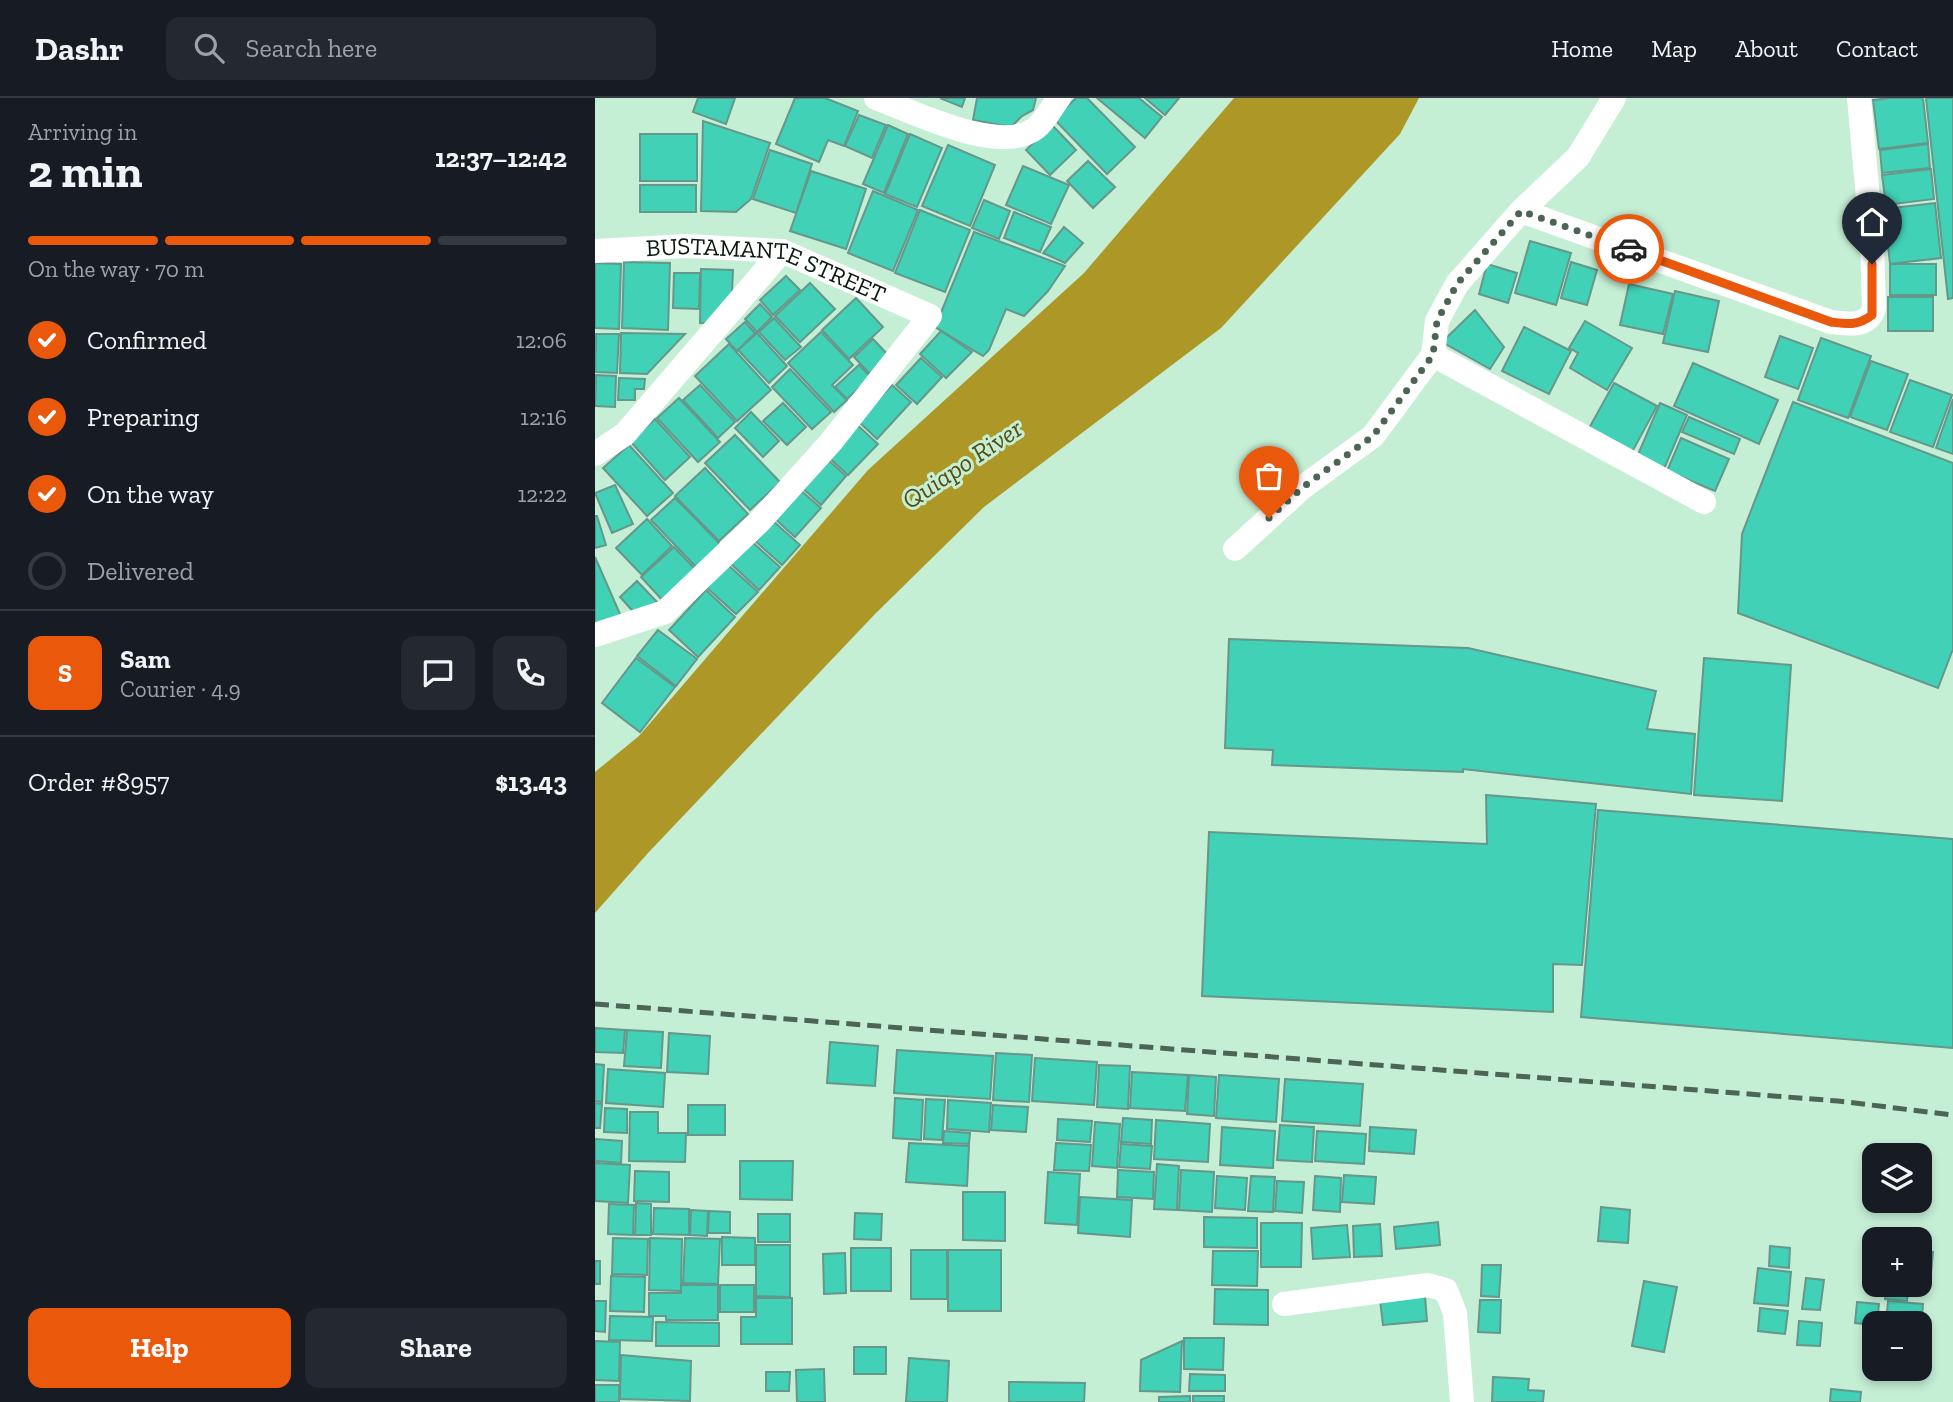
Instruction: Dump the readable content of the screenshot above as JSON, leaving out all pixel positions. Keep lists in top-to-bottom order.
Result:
{
  "streets": {
    "street": ["BUSTAMANTE STREET"]
  },
  "water": ["Quiapo River"],
  "page": {
    "header": "Dashr",
    "search": "Search here",
    "nav": [
      "Home",
      "Map",
      "About",
      "Contact"
    ],
    "heading": ["2 min", "Arriving in", "12:37–12:42"],
    "panel": [
      "Sam",
      "Courier · 4.9",
      "Order #8957",
      "$13.43"
    ],
    "bar": "On the way · 70 m",
    "list": [
      ["Confirmed", "12:06"],
      ["Preparing", "12:16"],
      ["On the way", "12:22"],
      "Delivered"
    ],
    "round": "S",
    "map_buttons": ["+", "−"],
    "buttons": ["Help", "Share"]
  }
}
